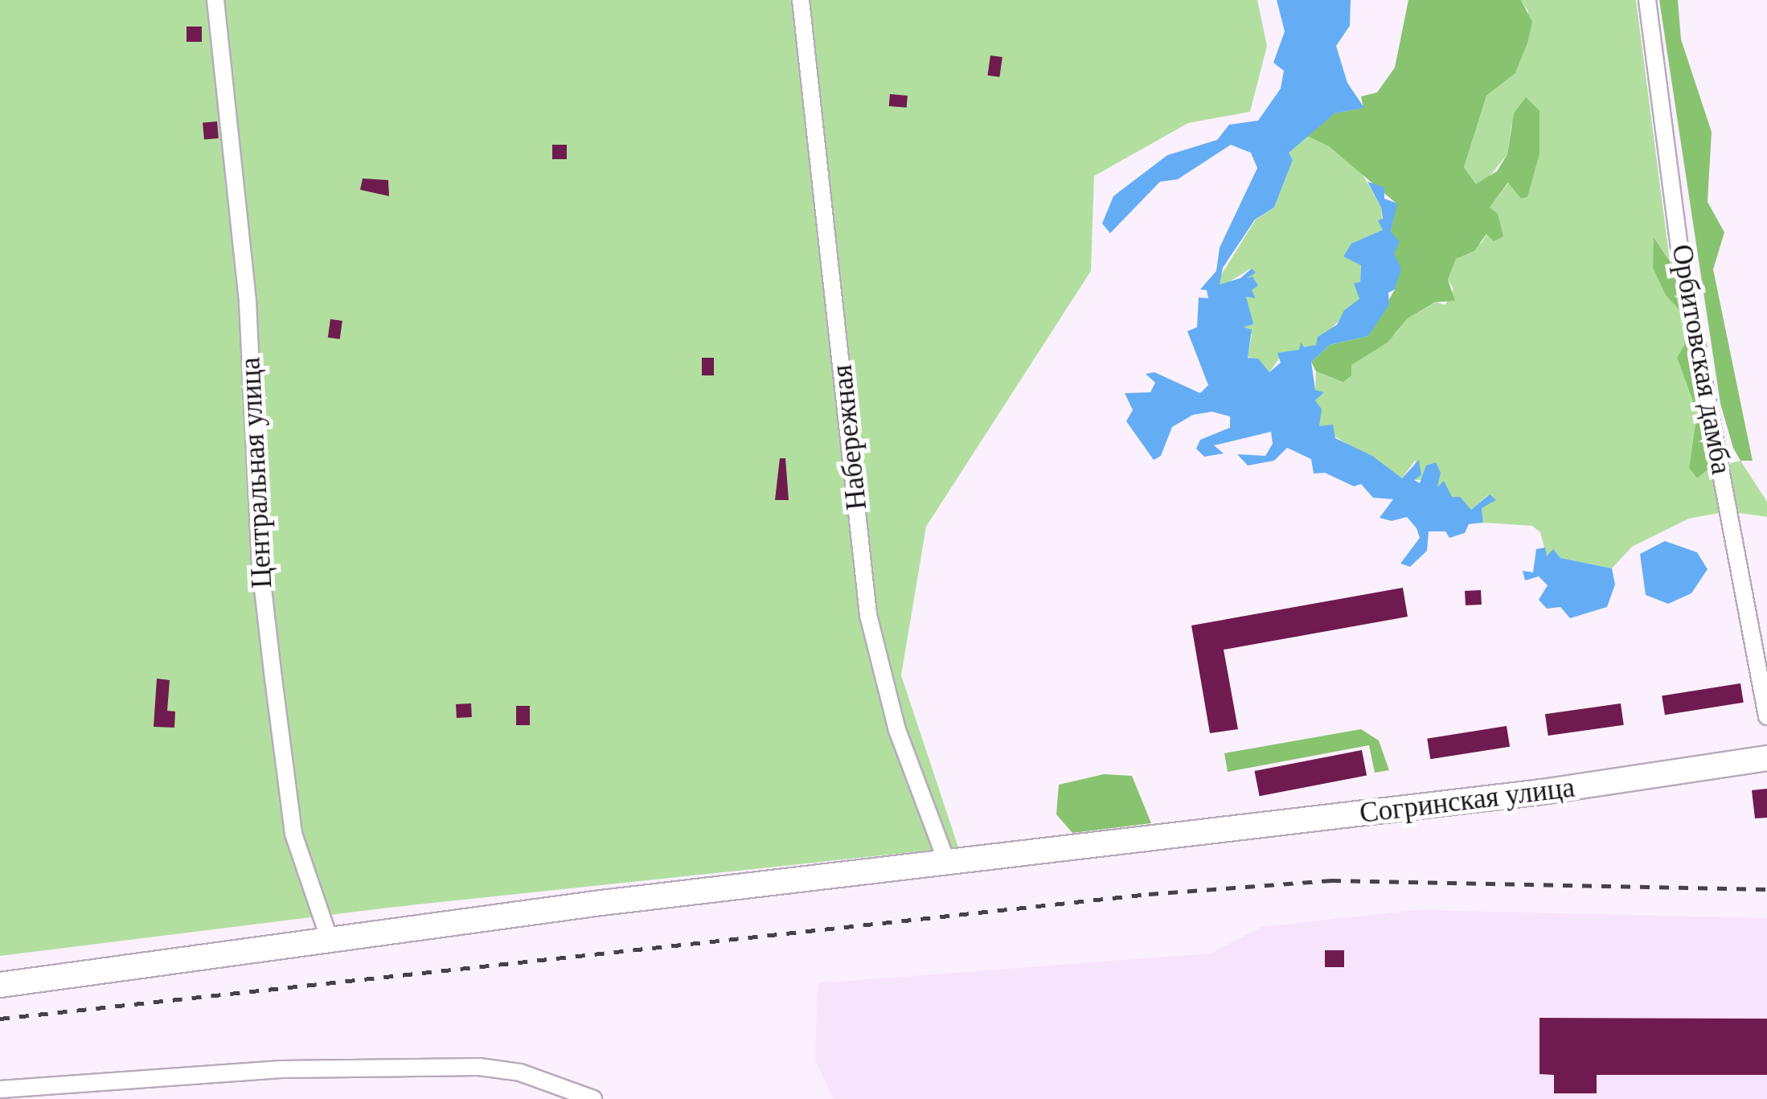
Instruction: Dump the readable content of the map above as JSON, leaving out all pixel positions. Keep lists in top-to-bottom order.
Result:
{
  "streets": {
    "street": [
      "Орбитовская дамба",
      "Набережная",
      "Центральная улица",
      "Согринская улица"
    ]
  },
  "crossings": [
    ["Набережная", "Согринская улица"],
    ["Центральная улица", "Согринская улица"]
  ]
}
